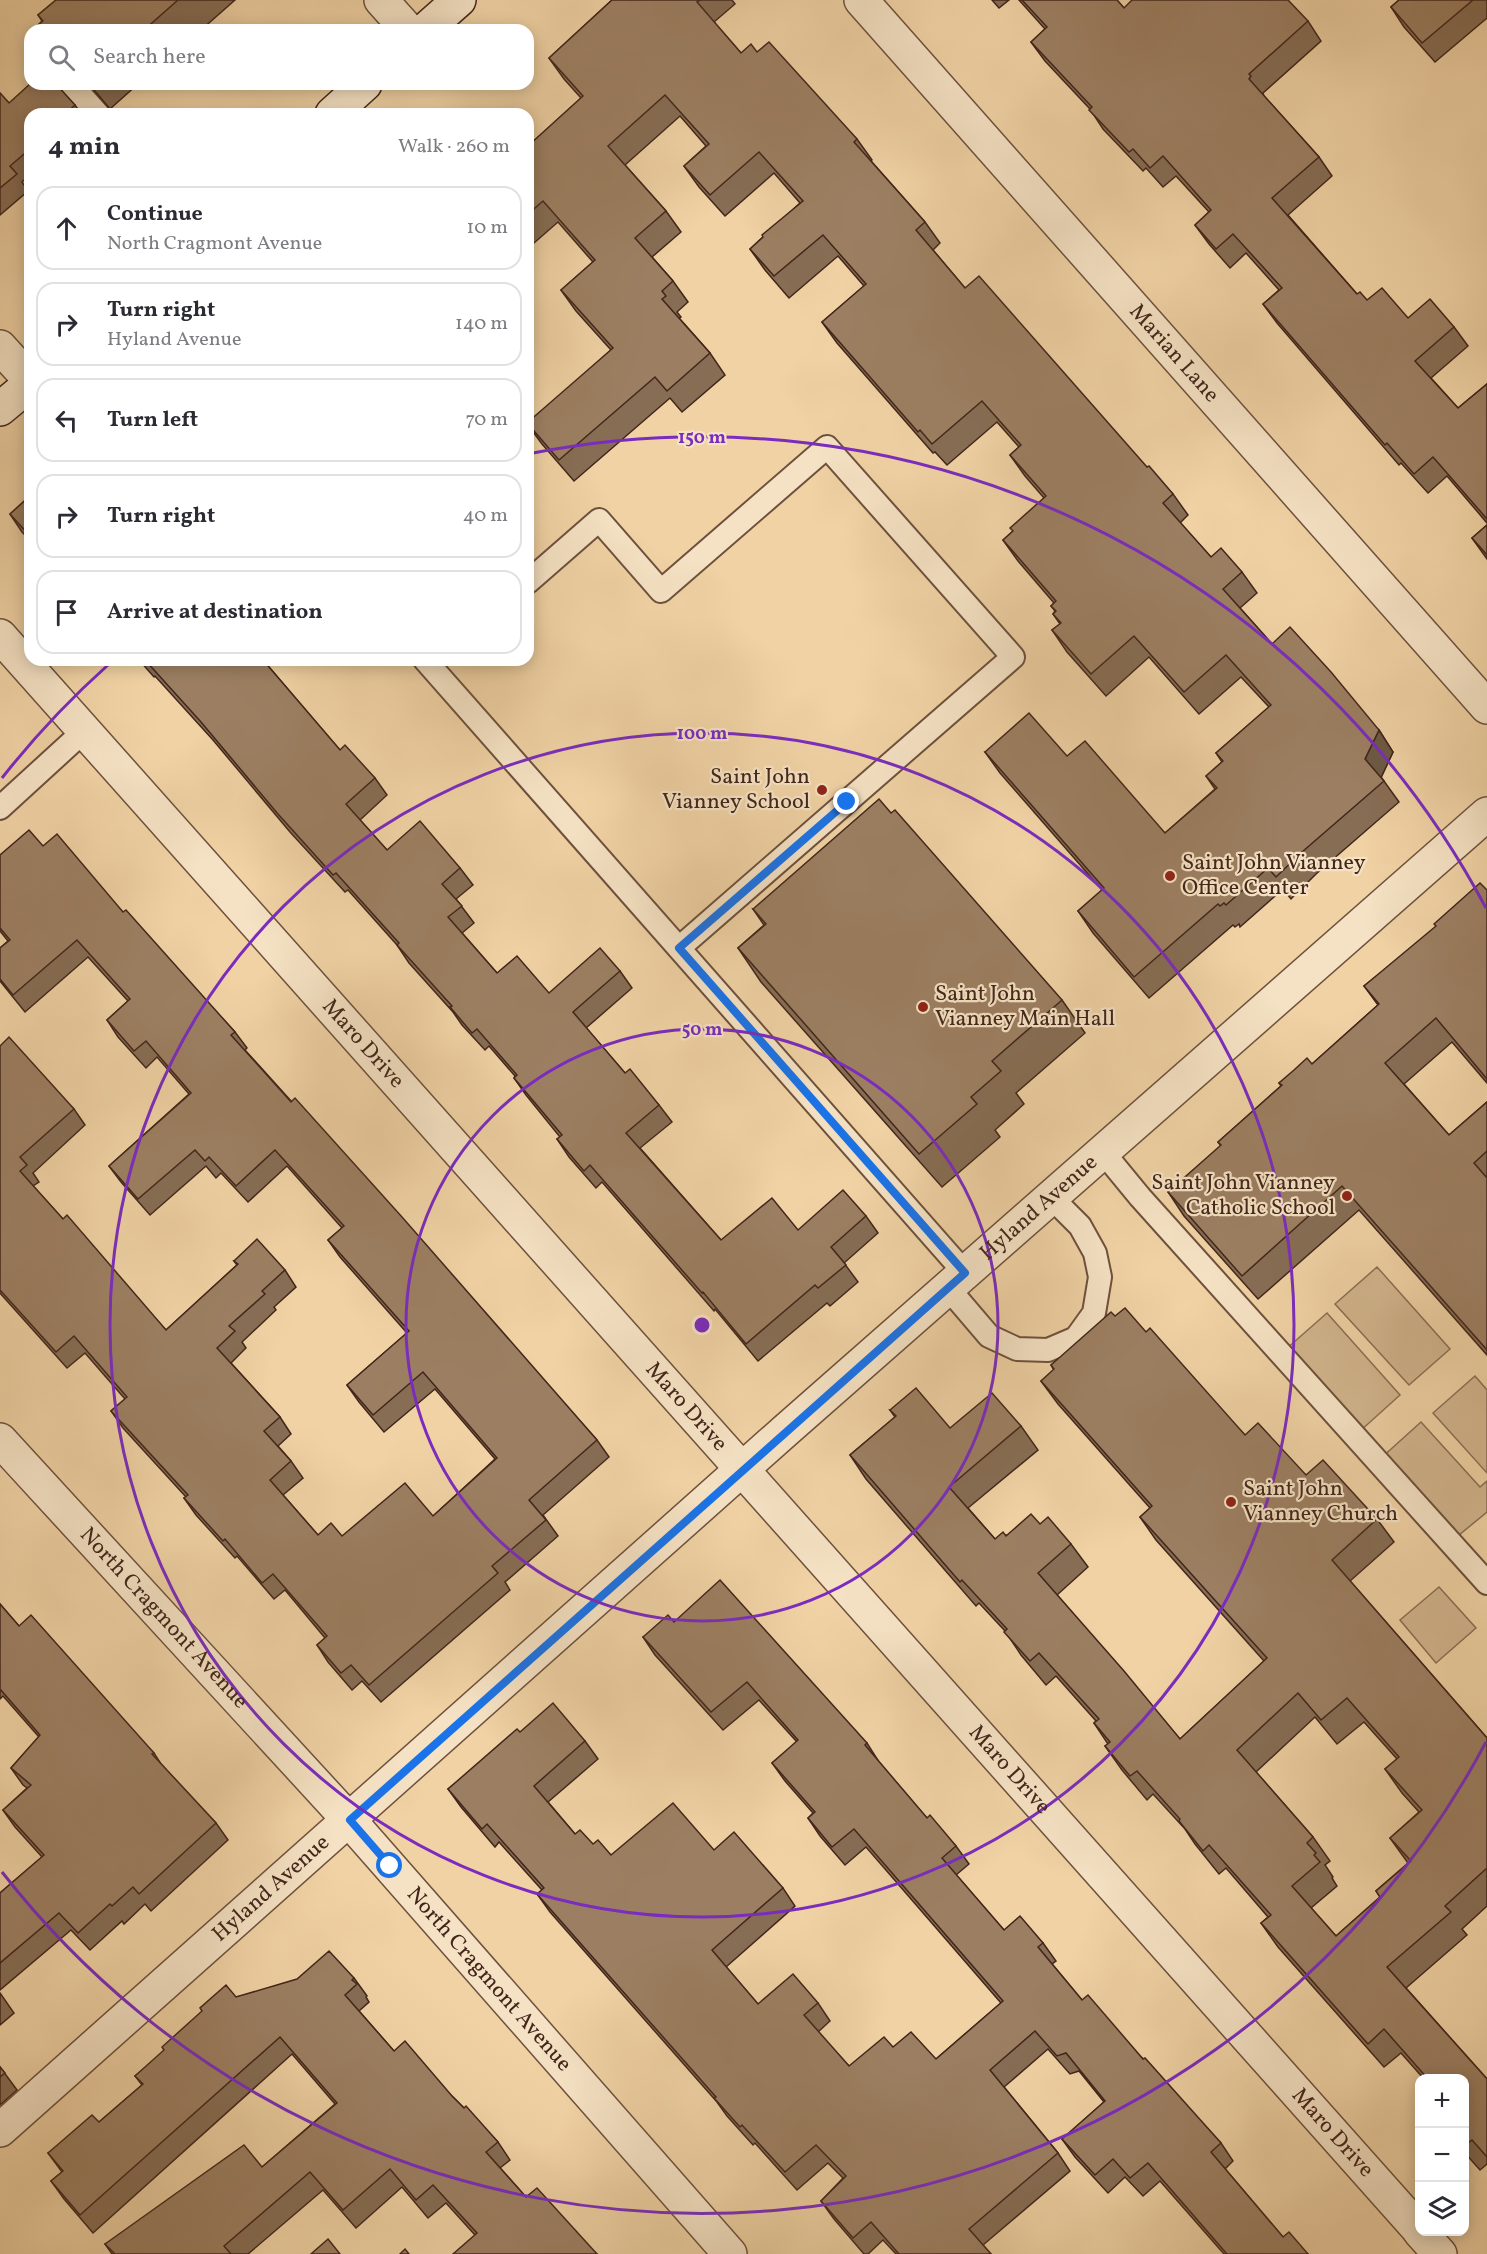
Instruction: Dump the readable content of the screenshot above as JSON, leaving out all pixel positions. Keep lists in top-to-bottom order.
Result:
{
  "streets": {
    "street": [
      "Marian Lane",
      "Maro Drive",
      "Hyland Avenue",
      "North Cragmont Avenue"
    ]
  },
  "crossings": [
    ["Maro Drive", "Hyland Avenue"],
    ["Hyland Avenue", "North Cragmont Avenue"]
  ],
  "places": [
    "Saint John Vianney School",
    "Saint John Vianney Office Center",
    "Saint John Vianney Main Hall",
    "Saint John Vianney Catholic School",
    "Saint John Vianney Church"
  ],
  "page": {
    "search": "Search here",
    "heading": ["4 min", "Walk · 260 m"],
    "list": [
      ["Continue", "North Cragmont Avenue", "10 m"],
      ["Turn right", "Hyland Avenue", "140 m"],
      ["Turn left", "70 m"],
      ["Turn right", "40 m"],
      "Arrive at destination"
    ],
    "map_buttons": ["+", "−"]
  },
  "rings": ["150 m", "100 m", "50 m"]
}
